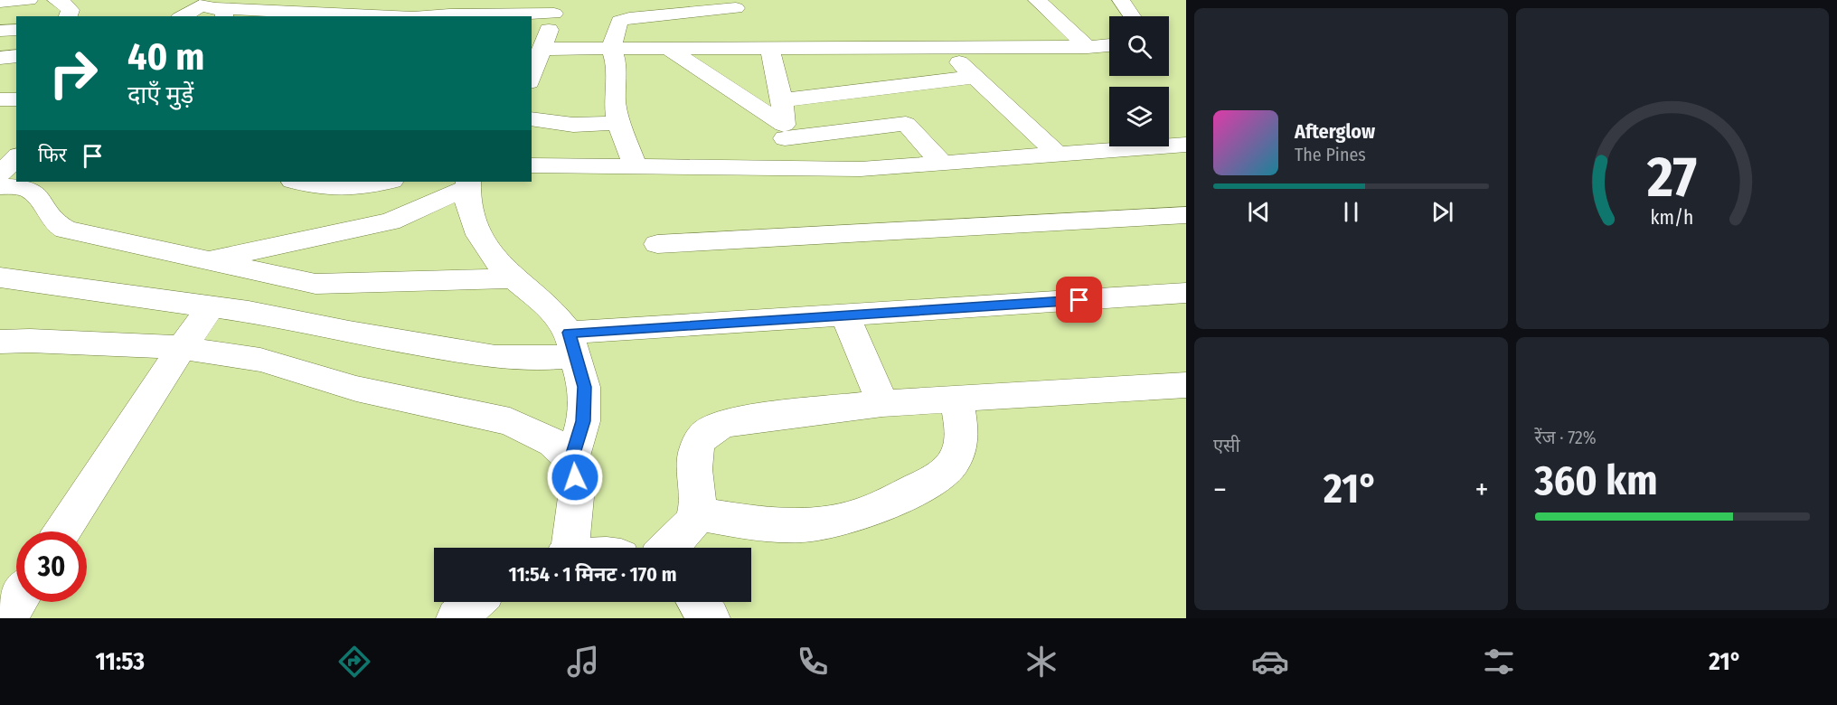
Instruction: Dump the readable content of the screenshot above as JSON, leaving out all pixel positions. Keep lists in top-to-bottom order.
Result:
{
  "page": {
    "turn": ["40 m", "दाएँ मुड़ें"],
    "song": ["Afterglow", "The Pines"],
    "then": "फिर",
    "tile": [
      "एसी",
      ["रेंज · 72%", "360 km"]
    ],
    "heat": ["−", "21°", "+"],
    "limit": "30",
    "trip": "11:54 · 1 मिनट · 170 m",
    "tabs": ["11:53", "21°"],
    "gauge": ["27", "km/h"]
  }
}
